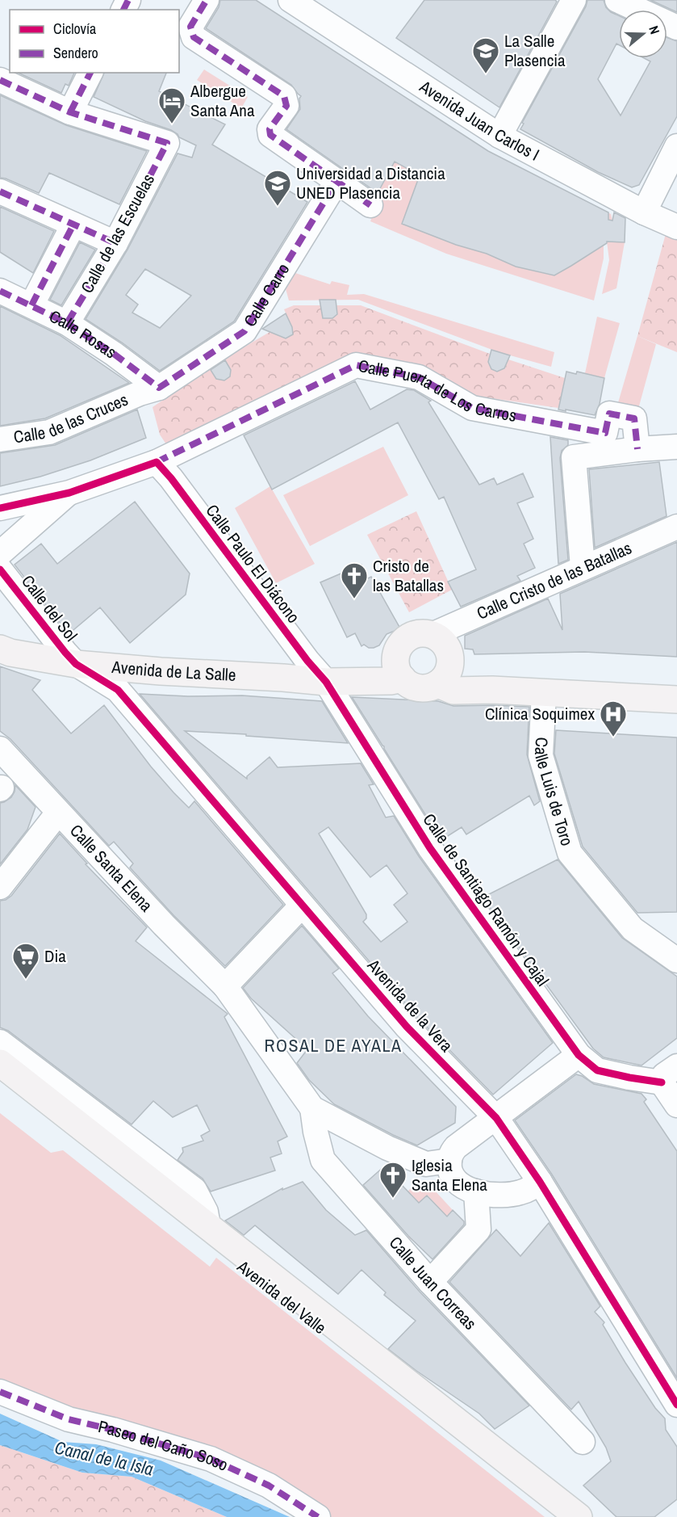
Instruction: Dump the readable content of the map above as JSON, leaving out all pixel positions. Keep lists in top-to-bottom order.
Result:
{
  "streets": {
    "main road": ["Avenida de La Salle", "Avenida del Valle"],
    "street": [
      "Avenida Juan Carlos I",
      "Calle de las Escuelas",
      "Calle Carro",
      "Calle Rosas",
      "Calle Puerta de Los Carros",
      "Calle de las Cruces",
      "Calle Paulo El Diácono",
      "Calle Cristo de las Batallas",
      "Calle del Sol",
      "Calle Luis de Toro",
      "Calle Santa Elena",
      "Calle de Santiago Ramón y Cajal",
      "Avenida de la Vera",
      "Calle Juan Correas",
      "Paseo del Caño Soso"
    ]
  },
  "crossings": [
    ["Calle de las Escuelas", "Calle Rosas"],
    ["Calle Carro", "Calle Rosas"],
    ["Calle Carro", "Calle de las Cruces"],
    ["Calle Rosas", "Calle de las Cruces"],
    ["Calle Puerta de Los Carros", "Calle Paulo El Diácono"],
    ["Calle Paulo El Diácono", "Avenida de La Salle"],
    ["Calle Paulo El Diácono", "Calle de Santiago Ramón y Cajal"],
    ["Calle Cristo de las Batallas", "Avenida de La Salle"],
    ["Calle del Sol", "Avenida de La Salle"],
    ["Calle del Sol", "Avenida de la Vera"],
    ["Avenida de La Salle", "Calle de Santiago Ramón y Cajal"],
    ["Avenida de La Salle", "Avenida de la Vera"],
    ["Calle Santa Elena", "Calle Juan Correas"]
  ],
  "districts": ["ROSAL DE AYALA"],
  "water": ["Canal de la Isla"],
  "places": {
    "school or university": ["La Salle Plasencia", "Universidad a Distancia UNED Plasencia"],
    "hotel": ["Albergue Santa Ana"],
    "church": ["Cristo de las Batallas", "Iglesia Santa Elena"],
    "hospital": ["Clínica Soquimex"],
    "supermarket": ["Dia"]
  },
  "legend": ["Ciclovía", "Sendero"],
  "north": "right"
}
